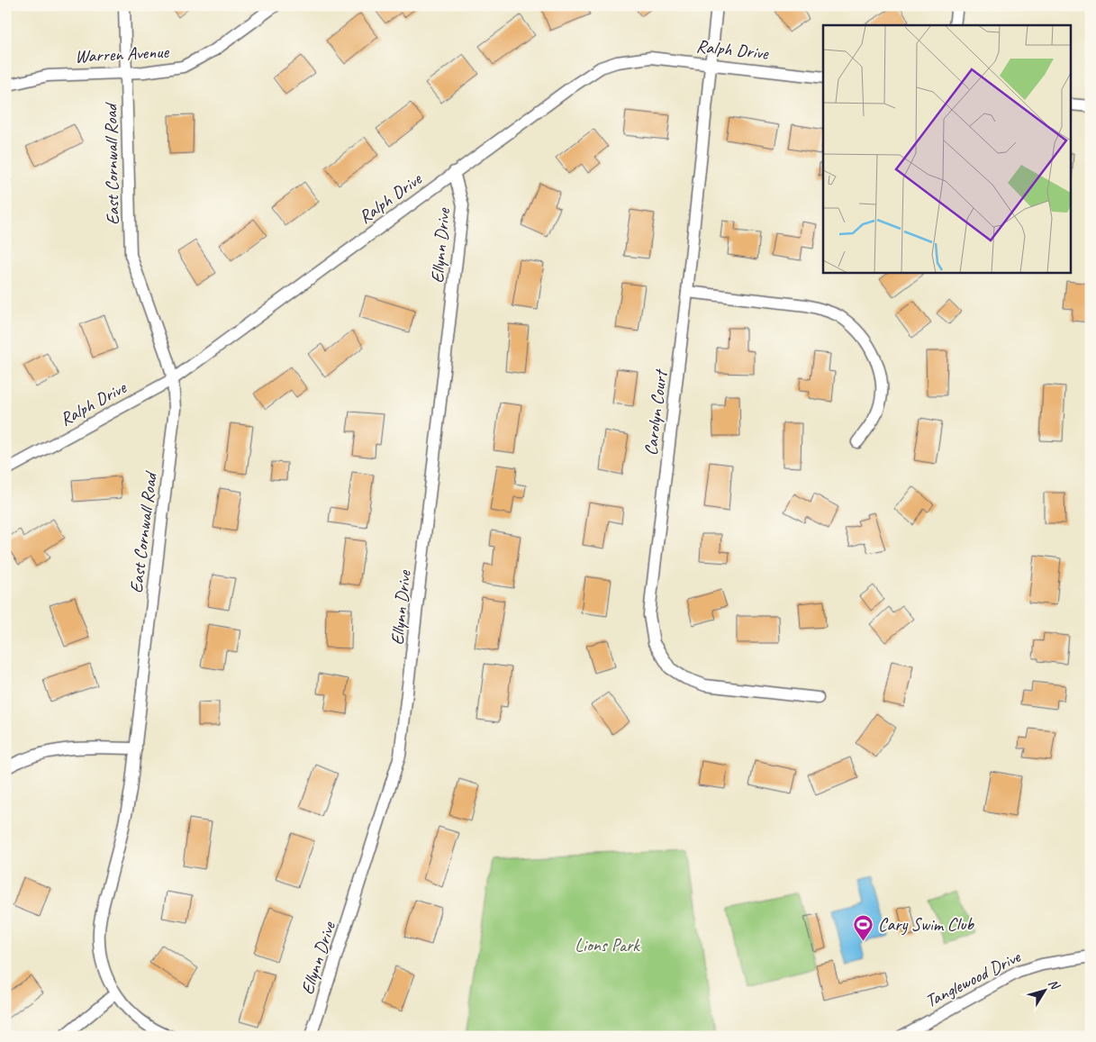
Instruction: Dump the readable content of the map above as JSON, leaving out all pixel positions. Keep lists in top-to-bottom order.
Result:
{
  "streets": {
    "street": [
      "Ralph Drive",
      "Warren Avenue",
      "East Cornwall Road",
      "Ellynn Drive",
      "Carolyn Court",
      "Tanglewood Drive"
    ]
  },
  "crossings": [
    ["Ralph Drive", "East Cornwall Road"],
    ["Ralph Drive", "Ellynn Drive"],
    ["Ralph Drive", "Carolyn Court"],
    ["Warren Avenue", "East Cornwall Road"]
  ],
  "parks": ["Lions Park"],
  "places": {
    "sports": ["Cary Swim Club"]
  },
  "north": "top right"
}
